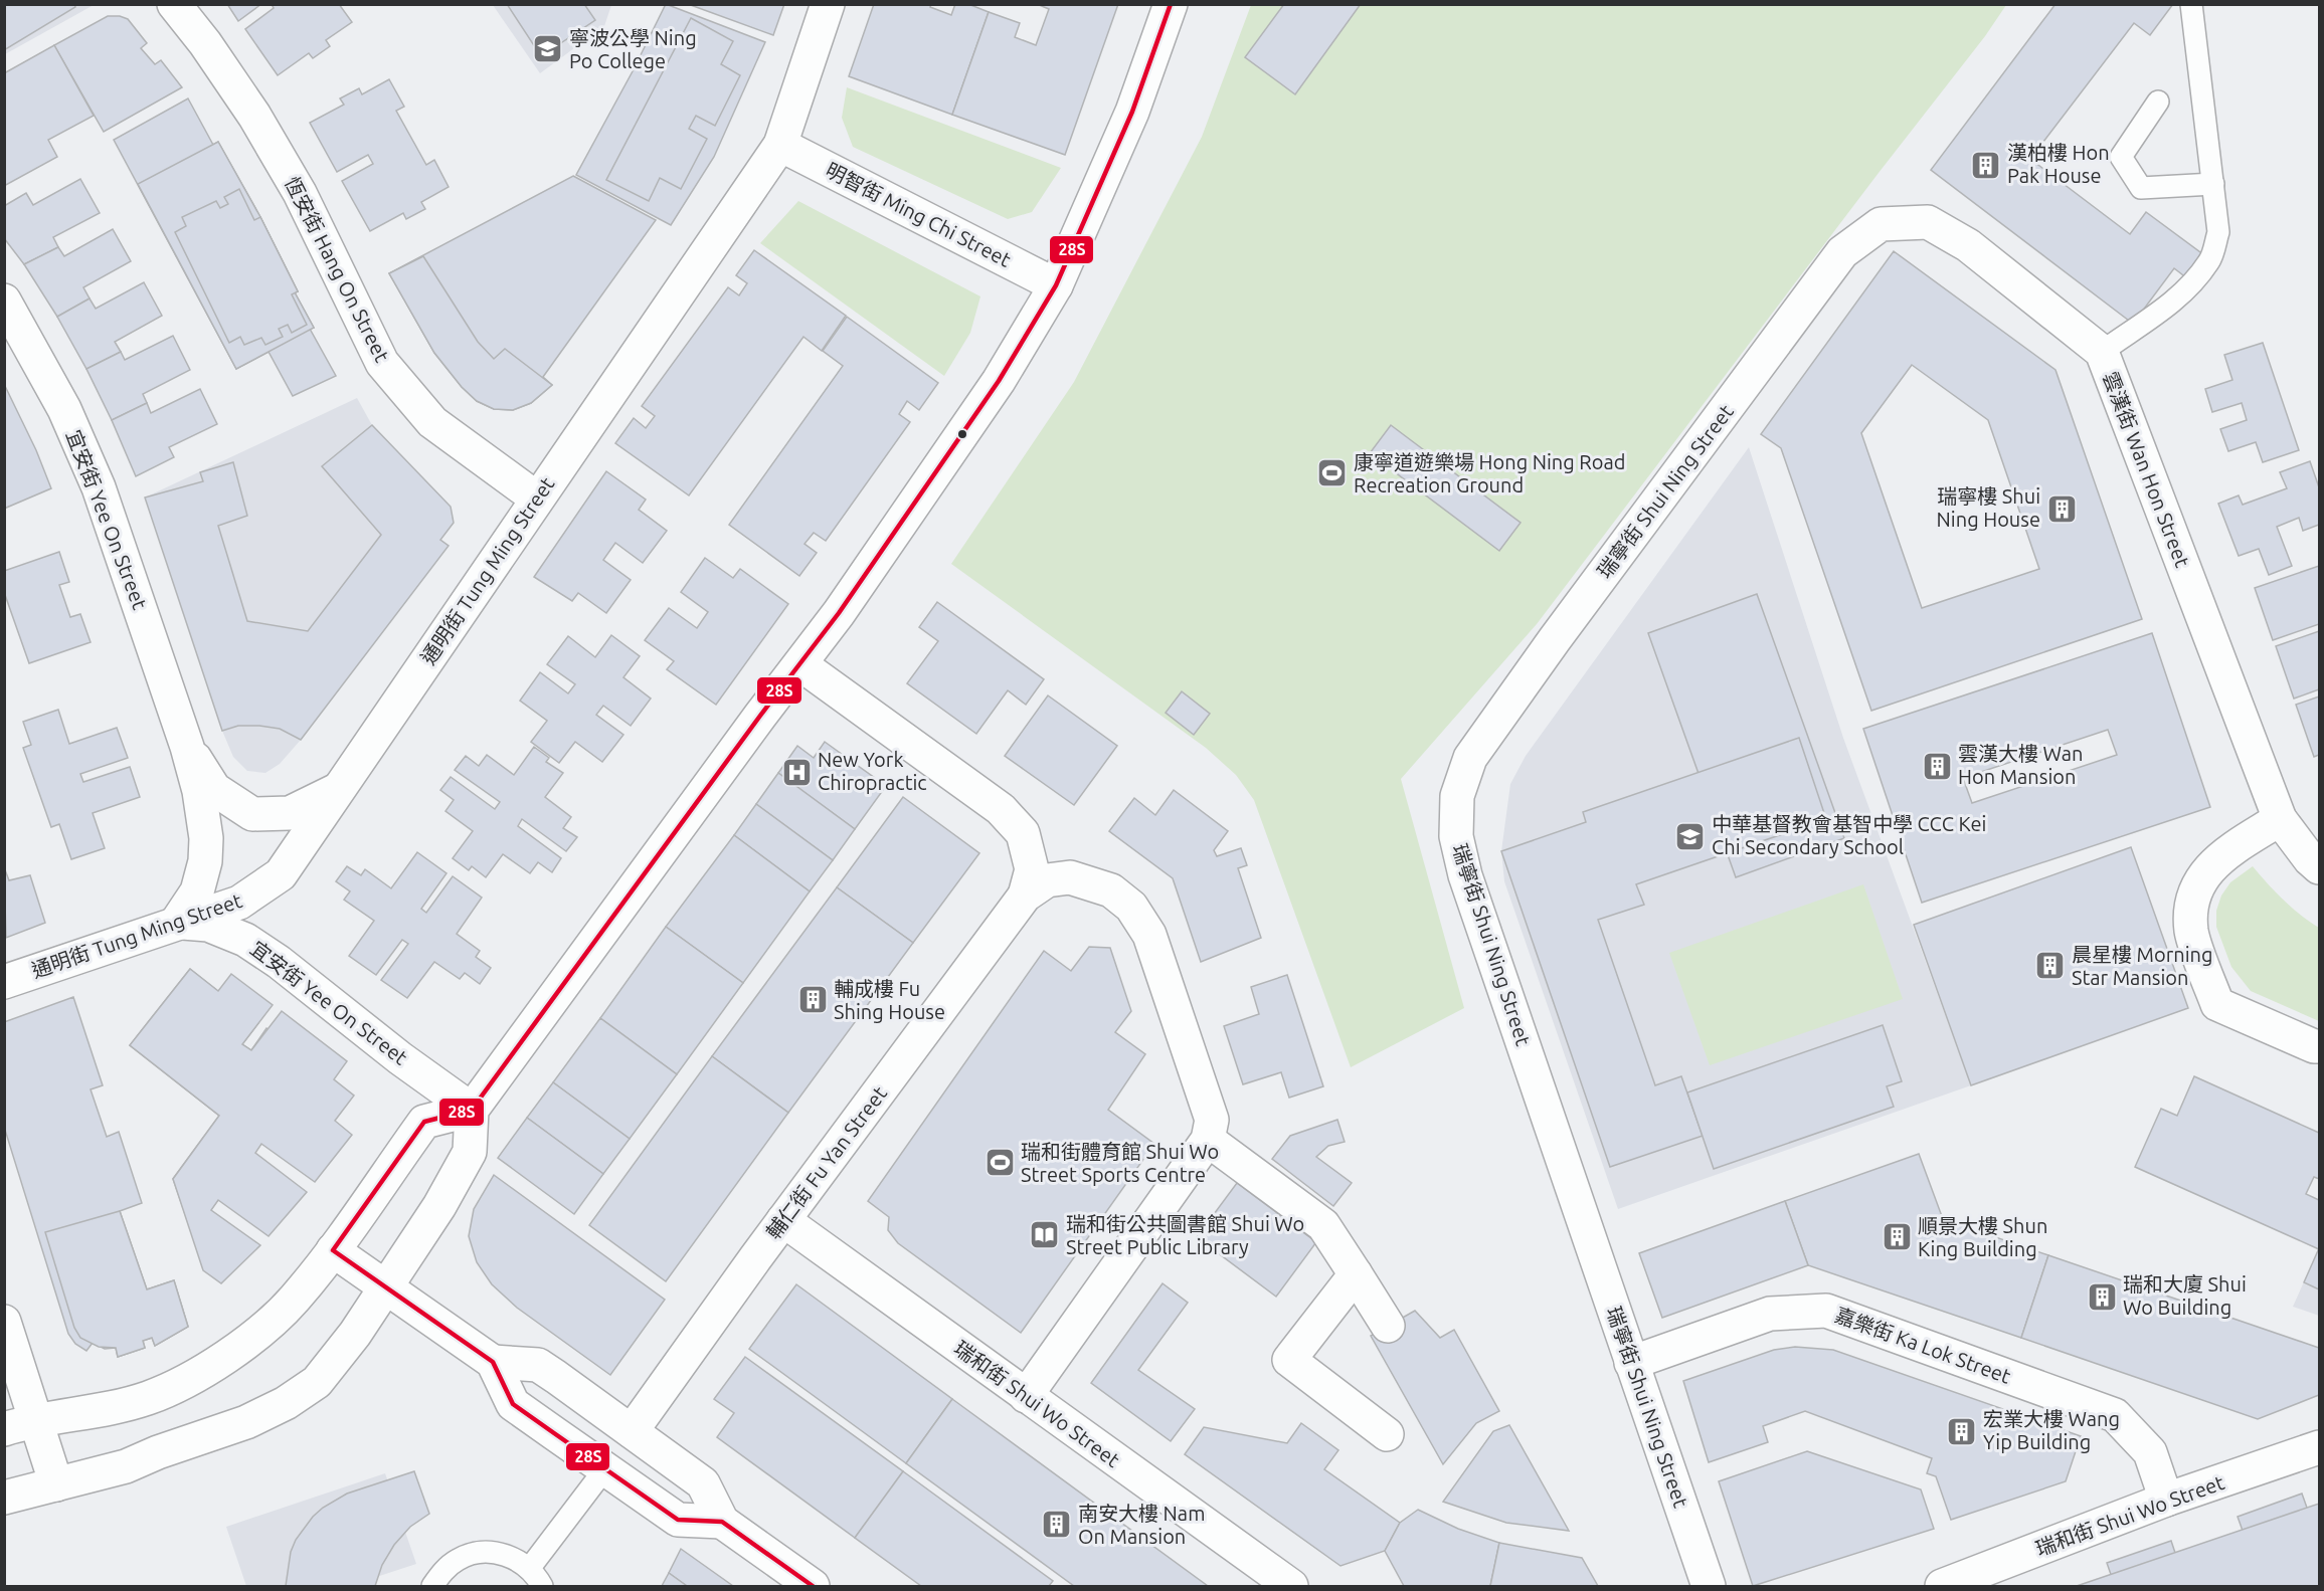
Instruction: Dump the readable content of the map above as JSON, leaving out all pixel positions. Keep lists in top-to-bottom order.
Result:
{
  "streets": {
    "street": [
      "明智街 Ming Chi Street",
      "恆安街 Hang On Street",
      "雲漢街 Wan Hon Street",
      "瑞寧街 Shui Ning Street",
      "宜安街 Yee On Street",
      "通明街 Tung Ming Street",
      "輔仁街 Fu Yan Street",
      "嘉樂街 Ka Lok Street",
      "瑞和街 Shui Wo Street"
    ]
  },
  "crossings": [
    ["明智街 Ming Chi Street", "通明街 Tung Ming Street"],
    ["恆安街 Hang On Street", "通明街 Tung Ming Street"],
    ["雲漢街 Wan Hon Street", "瑞寧街 Shui Ning Street"],
    ["瑞寧街 Shui Ning Street", "嘉樂街 Ka Lok Street"],
    ["宜安街 Yee On Street", "通明街 Tung Ming Street"],
    ["輔仁街 Fu Yan Street", "瑞和街 Shui Wo Street"],
    ["嘉樂街 Ka Lok Street", "瑞和街 Shui Wo Street"]
  ],
  "places": {
    "school or university": ["寧波公學 Ning Po College", "中華基督教會基智中學 CCC Kei Chi Secondary School"],
    "building": [
      "漢柏樓 Hon Pak House",
      "瑞寧樓 Shui Ning House",
      "雲漢大樓 Wan Hon Mansion",
      "晨星樓 Morning Star Mansion",
      "輔成樓 Fu Shing House",
      "順景大樓 Shun King Building",
      "瑞和大廈 Shui Wo Building",
      "宏業大樓 Wang Yip Building",
      "南安大樓 Nam On Mansion"
    ],
    "sports": ["康寧道遊樂場 Hong Ning Road Recreation Ground", "瑞和街體育館 Shui Wo Street Sports Centre"],
    "hospital": ["New York Chiropractic"],
    "library": ["瑞和街公共圖書館 Shui Wo Street Public Library"]
  },
  "lines": ["transit line 28S"]
}
